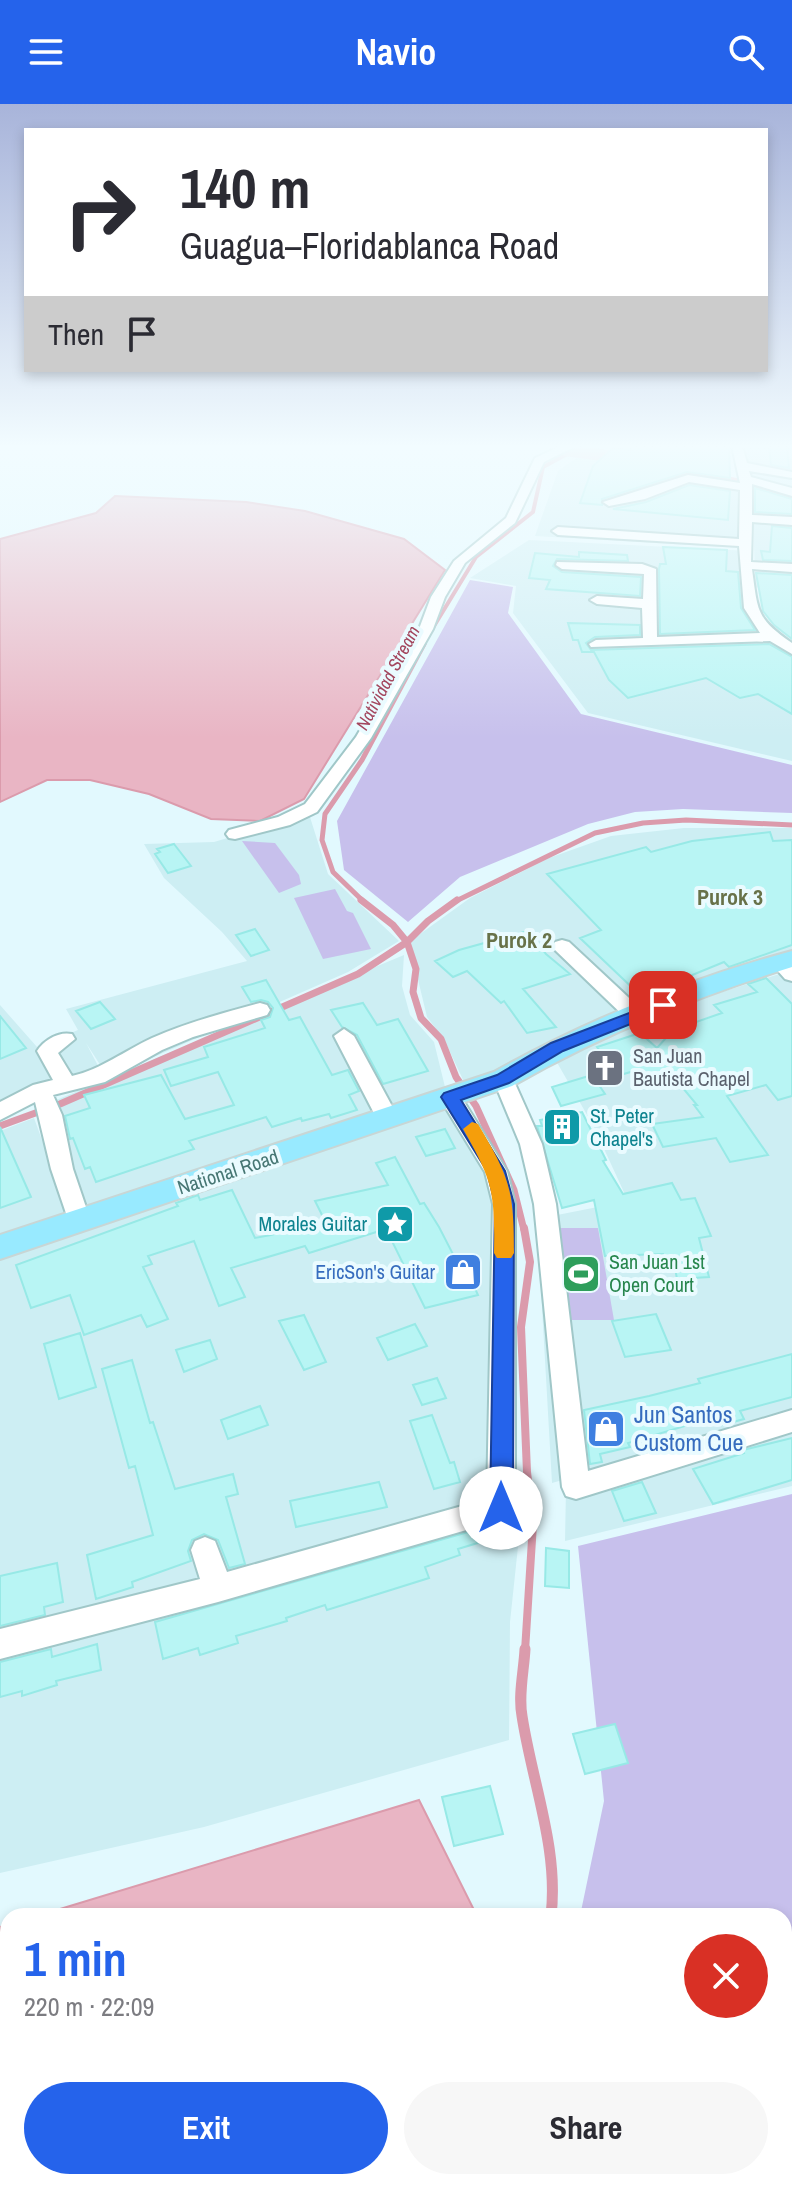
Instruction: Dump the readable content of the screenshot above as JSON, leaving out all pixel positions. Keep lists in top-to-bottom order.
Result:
{
  "streets": {
    "main road": ["National Road"]
  },
  "districts": ["Purok 3", "Purok 2"],
  "water": ["Natividad Stream"],
  "places": {
    "church": ["San Juan Bautista Chapel"],
    "building": ["St. Peter Chapel's"],
    "place": ["Morales Guitar"],
    "shop": ["EricSon's Guitar", "Jun Santos Custom Cue"],
    "sports": ["San Juan 1st Open Court"]
  },
  "page": {
    "header": "Navio",
    "turn": ["140 m", "Guagua–Floridablanca Road"],
    "then": "Then",
    "heading": ["1 min", "220 m · 22:09"],
    "buttons": ["Exit", "Share"]
  }
}
